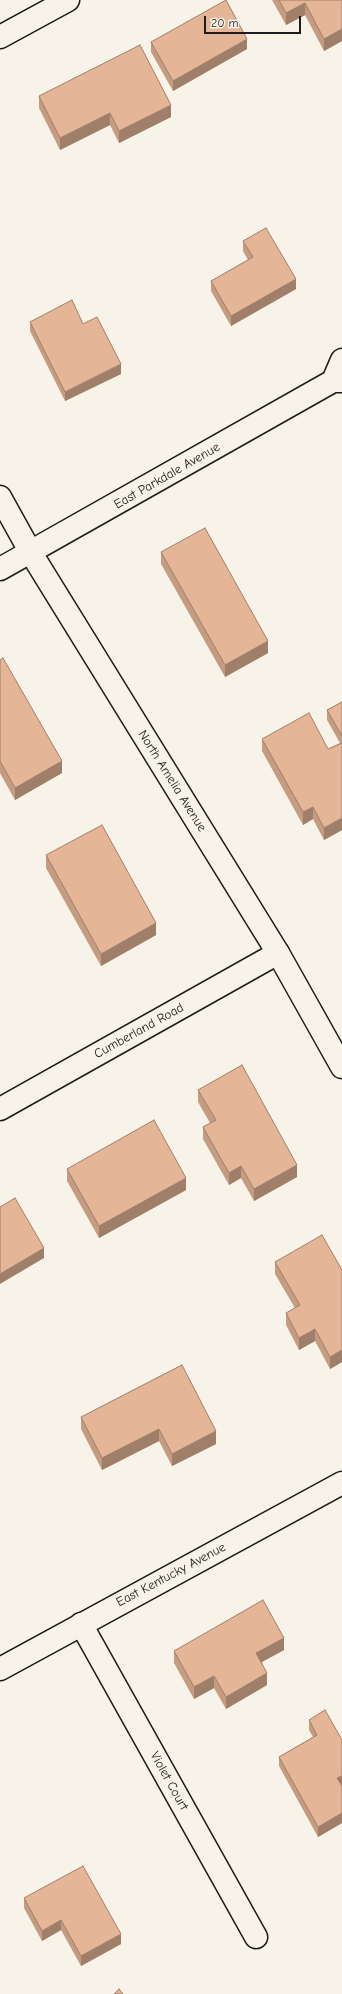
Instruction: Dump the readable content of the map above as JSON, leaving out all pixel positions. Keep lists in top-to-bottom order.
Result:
{
  "streets": {
    "street": [
      "East Parkdale Avenue",
      "North Amelia Avenue",
      "Cumberland Road",
      "East Kentucky Avenue",
      "Violet Court"
    ]
  },
  "crossings": [
    ["East Parkdale Avenue", "North Amelia Avenue"],
    ["North Amelia Avenue", "Cumberland Road"],
    ["East Kentucky Avenue", "Violet Court"]
  ],
  "scale_bar": "20 m"
}
